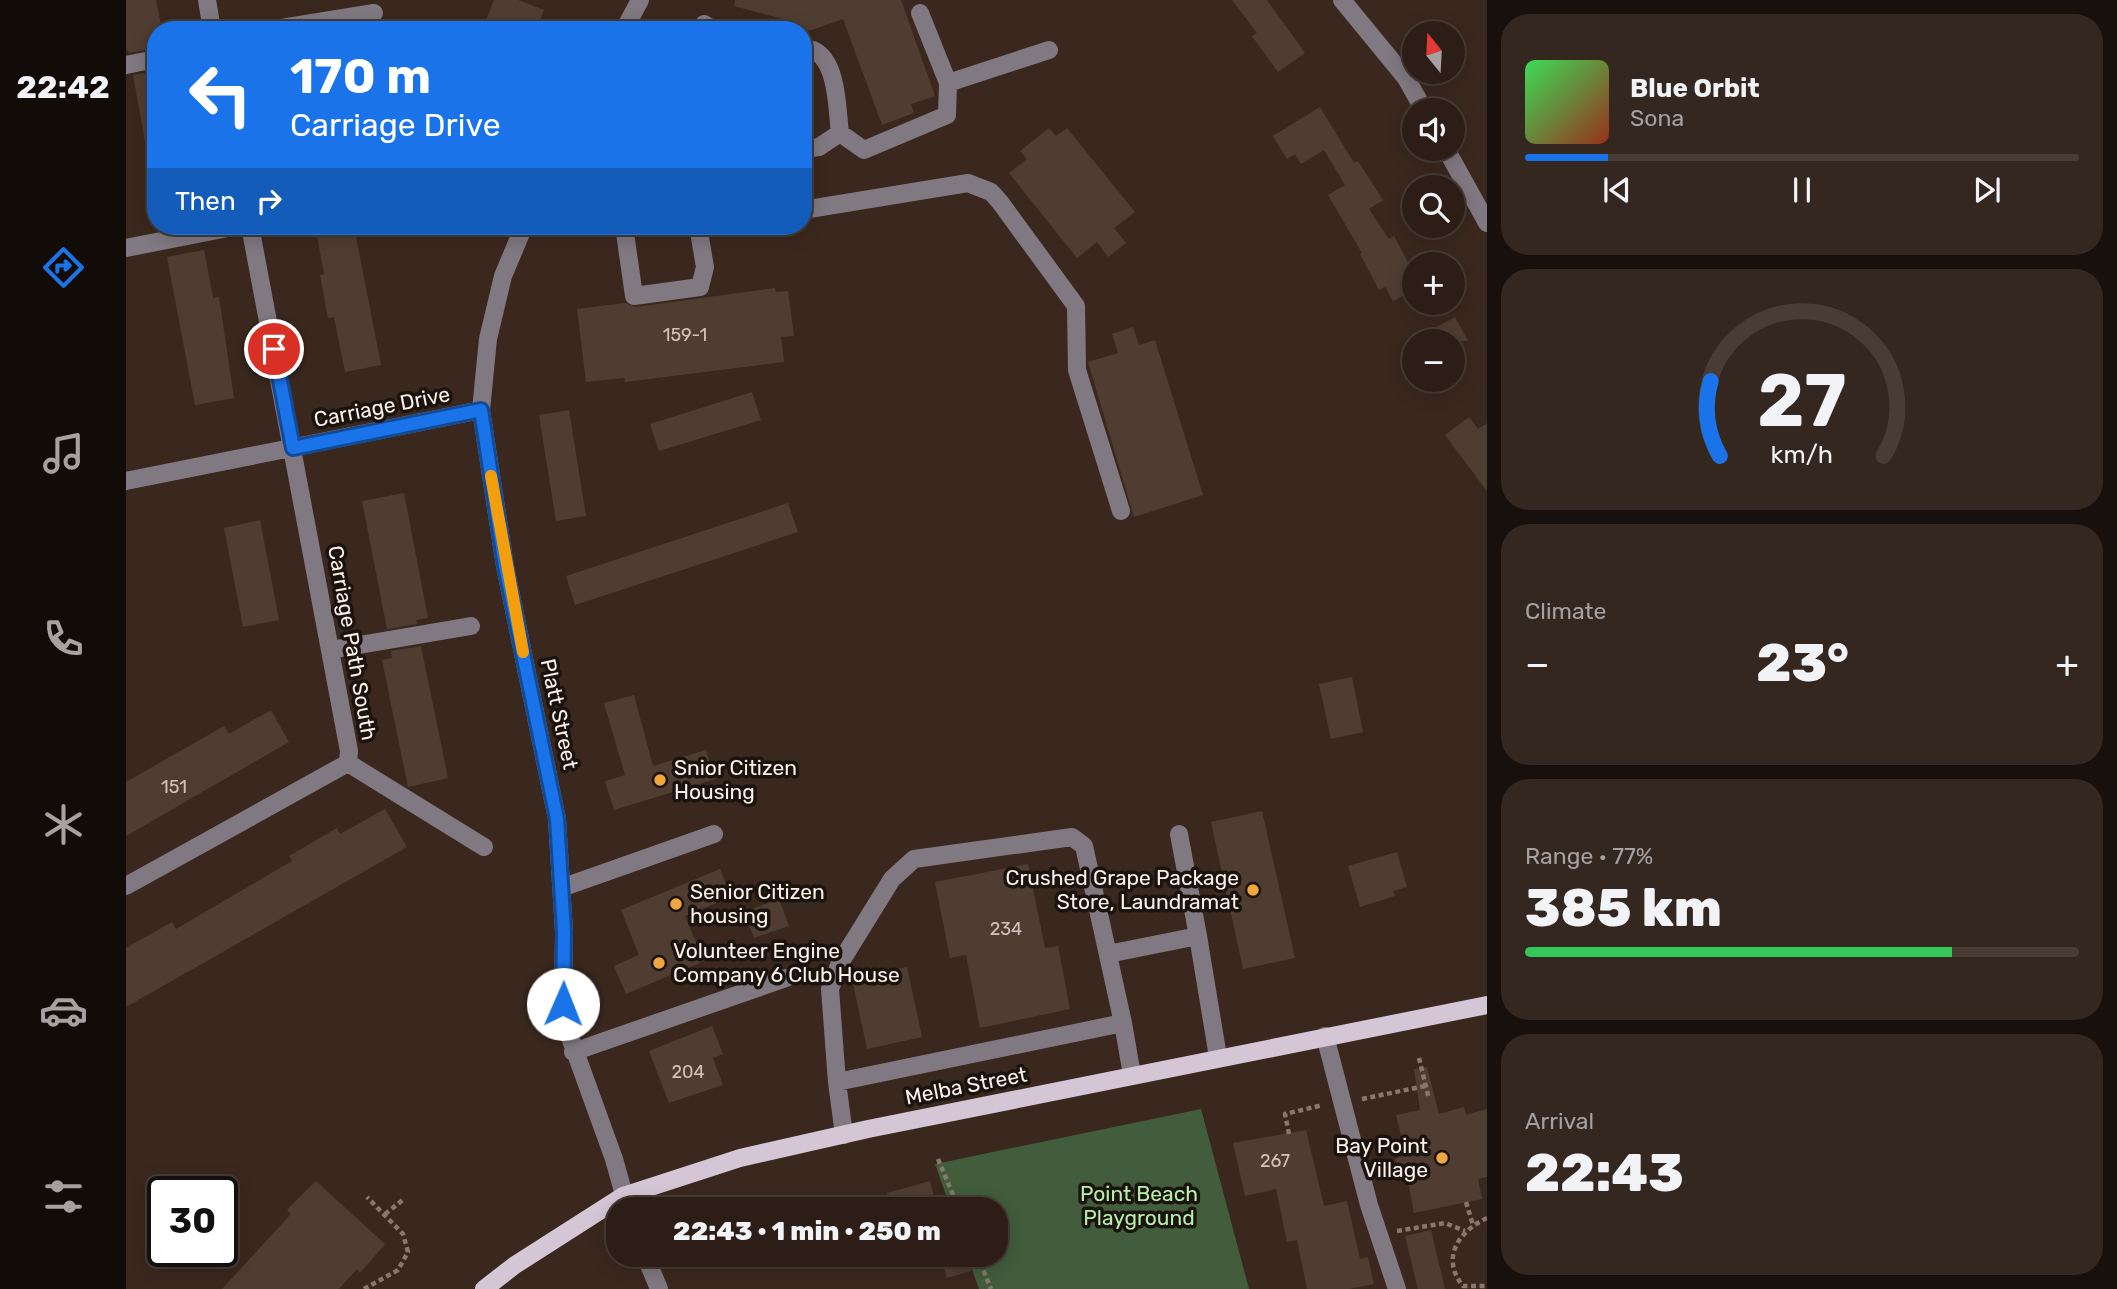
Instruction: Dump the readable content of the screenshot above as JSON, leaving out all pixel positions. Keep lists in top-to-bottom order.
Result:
{
  "streets": {
    "main road": ["Melba Street"],
    "street": ["Carriage Drive", "Carriage Path South", "Platt Street"]
  },
  "crossings": [
    ["Carriage Drive", "Carriage Path South"],
    ["Carriage Drive", "Platt Street"]
  ],
  "parks": ["Point Beach Playground"],
  "places": [
    "Snior Citizen Housing",
    "Crushed Grape Package Store, Laundramat",
    "Senior Citizen housing",
    "Volunteer Engine Company 6 Club House",
    "Bay Point Village"
  ],
  "house_numbers": [
    "159-1",
    "151",
    "234",
    "204",
    "267"
  ],
  "north": "top",
  "page": {
    "tabs": "22:42",
    "map_buttons": ["+", "−"],
    "turn": ["170 m", "Carriage Drive"],
    "song": ["Blue Orbit", "Sona"],
    "then": "Then",
    "tile": [
      "Climate",
      ["Range · 77%", "385 km"],
      ["Arrival", "22:43"]
    ],
    "heat": ["−", "23°", "+"],
    "limit": "30",
    "trip": "22:43 · 1 min · 250 m",
    "gauge": ["27", "km/h"]
  }
}
